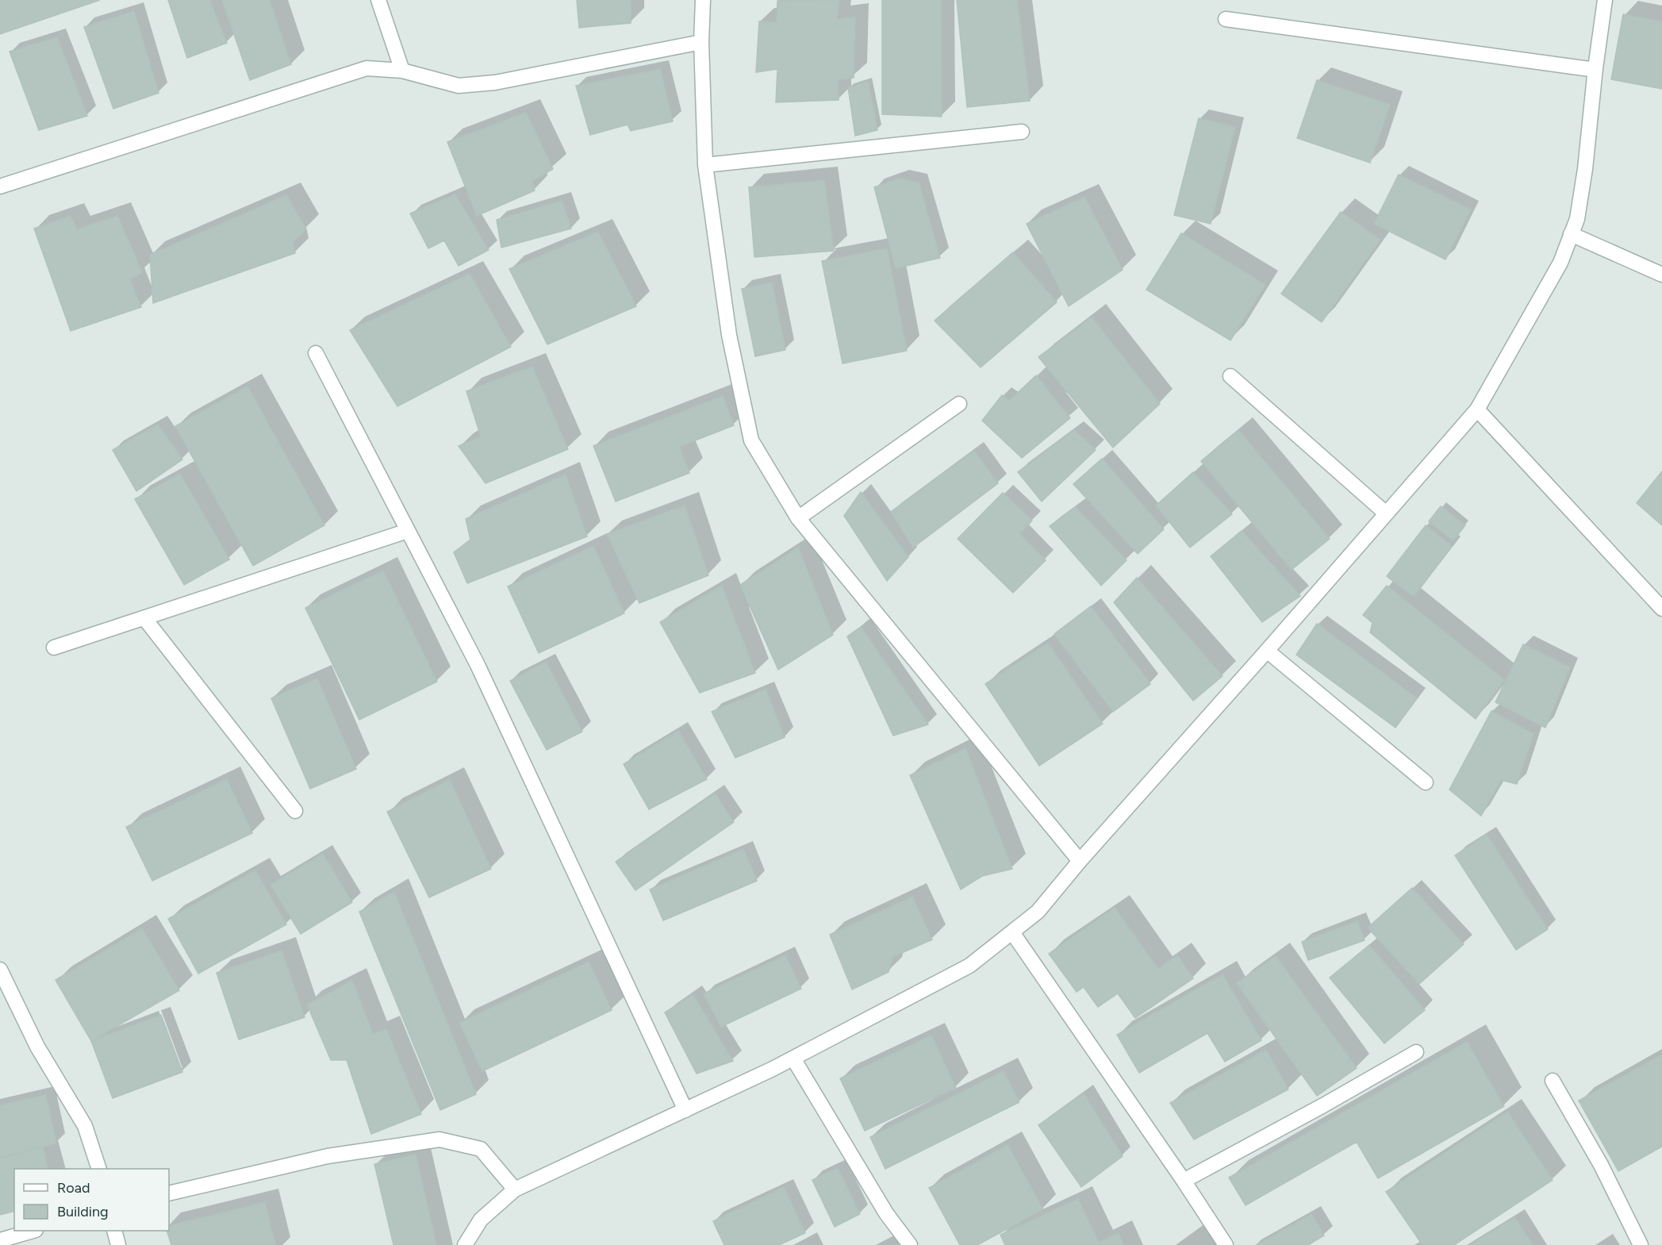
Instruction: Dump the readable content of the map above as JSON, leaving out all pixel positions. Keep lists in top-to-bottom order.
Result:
{
  "legend": ["Road", "Building"]
}
